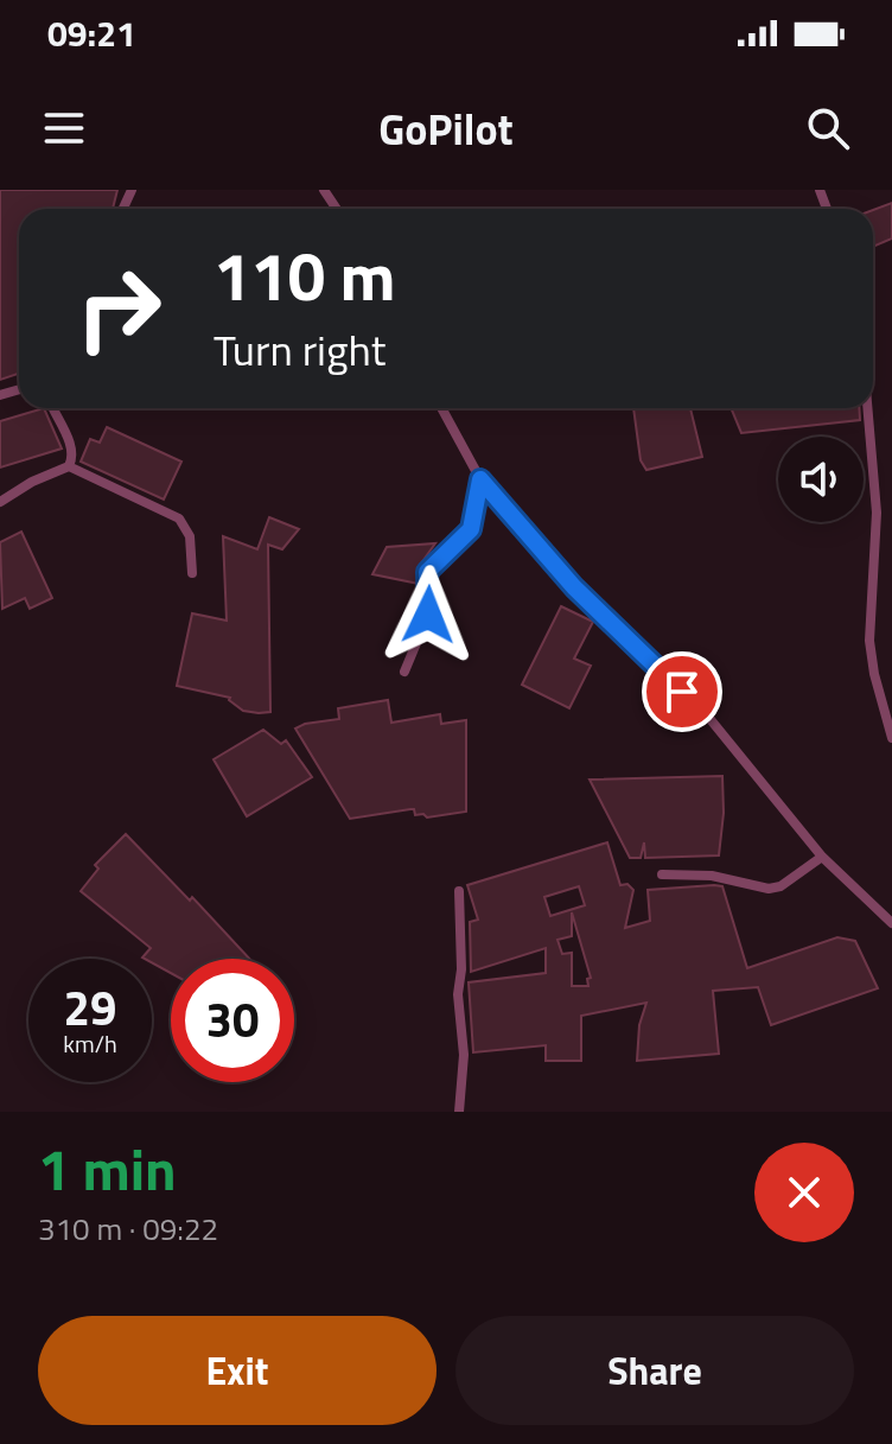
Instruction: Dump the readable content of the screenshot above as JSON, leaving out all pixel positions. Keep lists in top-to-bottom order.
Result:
{
  "page": {
    "status": "09:21",
    "header": "GoPilot",
    "turn": ["110 m", "Turn right"],
    "speed": "29 km/h",
    "limit": "30",
    "heading": ["1 min", "310 m · 09:22"],
    "buttons": ["Exit", "Share"]
  }
}
